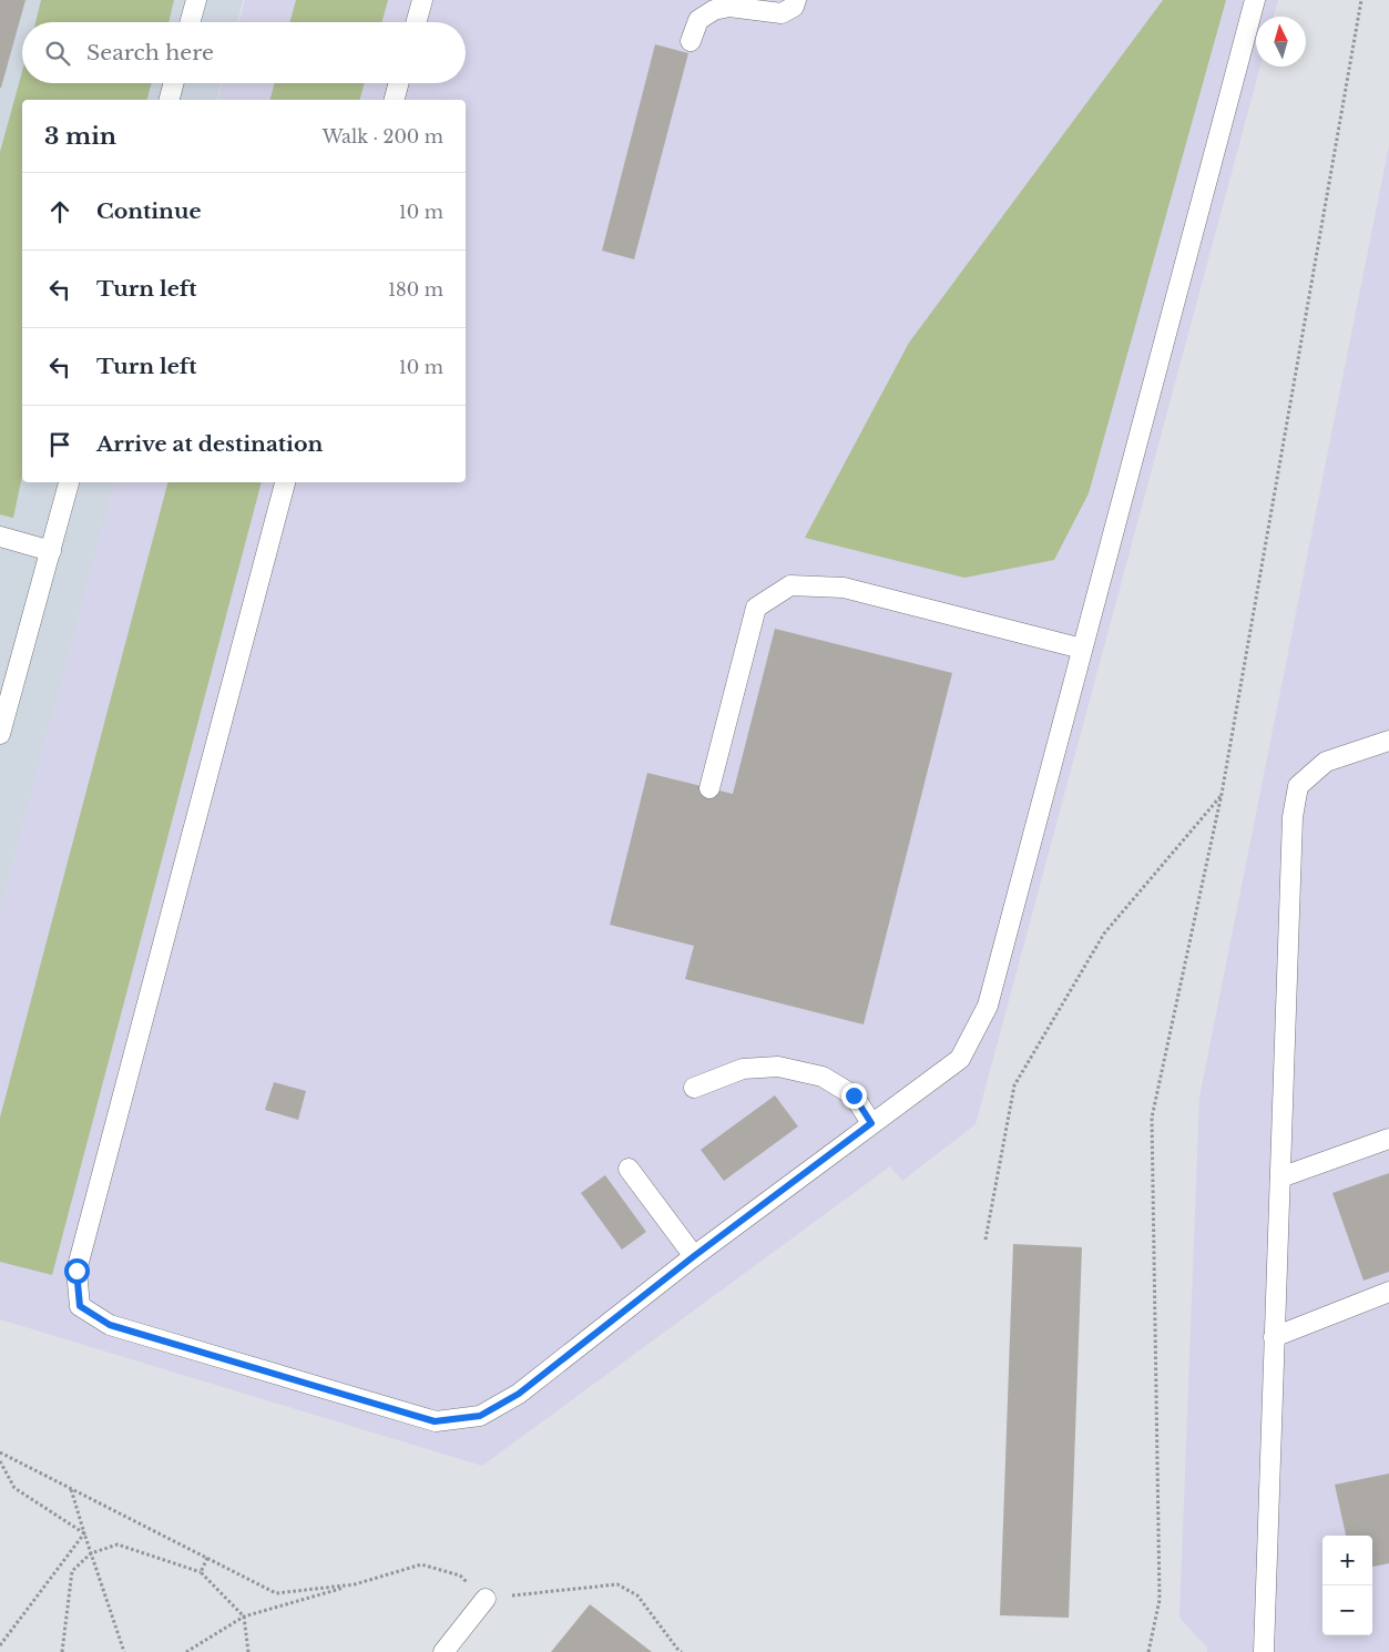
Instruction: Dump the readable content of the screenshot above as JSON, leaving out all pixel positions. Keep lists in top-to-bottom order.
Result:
{
  "north": "top",
  "page": {
    "search": "Search here",
    "heading": ["3 min", "Walk · 200 m"],
    "list": [
      ["Continue", "10 m"],
      ["Turn left", "180 m"],
      ["Turn left", "10 m"],
      "Arrive at destination"
    ],
    "map_buttons": ["+", "−"]
  }
}
